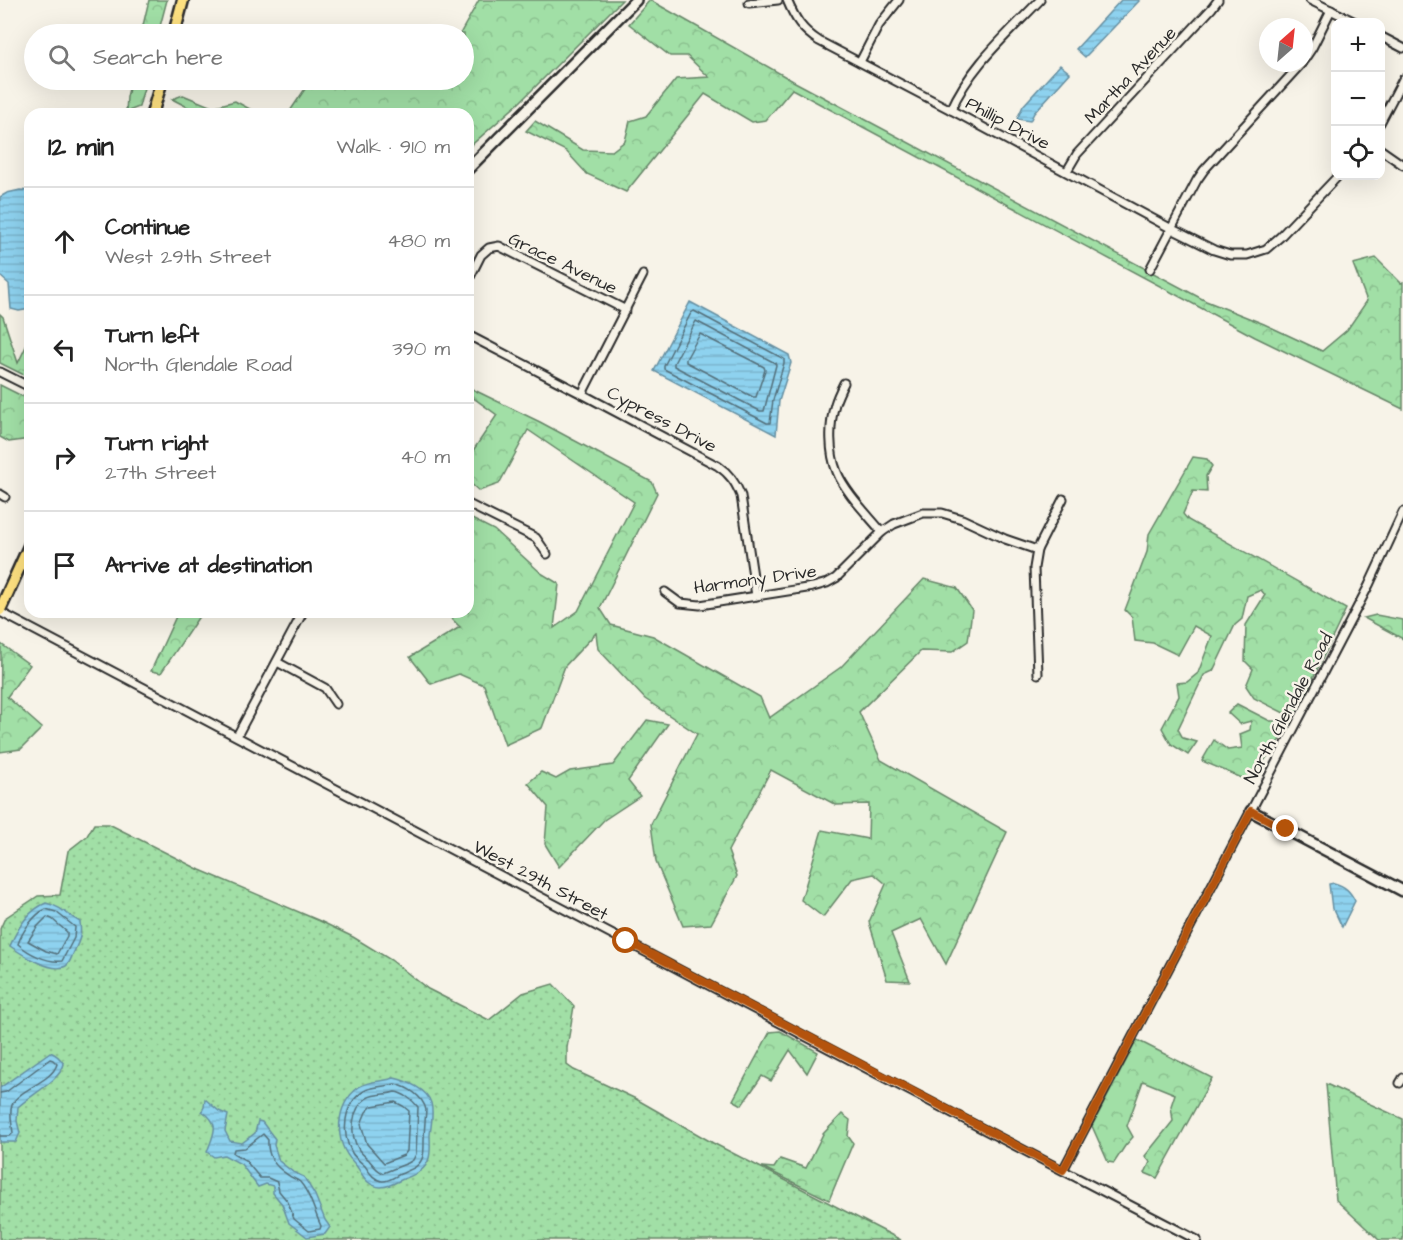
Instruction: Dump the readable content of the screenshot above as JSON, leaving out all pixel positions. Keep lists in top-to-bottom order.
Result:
{
  "streets": {
    "street": [
      "Martha Avenue",
      "Phillip Drive",
      "Grace Avenue",
      "Cypress Drive",
      "Harmony Drive",
      "North Glendale Road",
      "West 29th Street"
    ]
  },
  "crossings": [
    ["Martha Avenue", "Phillip Drive"],
    ["Cypress Drive", "Harmony Drive"],
    ["North Glendale Road", "West 29th Street"]
  ],
  "north": "top right",
  "page": {
    "map_buttons": ["+", "−"],
    "search": "Search here",
    "heading": ["12 min", "Walk · 910 m"],
    "list": [
      ["Continue", "West 29th Street", "480 m"],
      ["Turn left", "North Glendale Road", "390 m"],
      ["Turn right", "27th Street", "40 m"],
      "Arrive at destination"
    ]
  }
}
